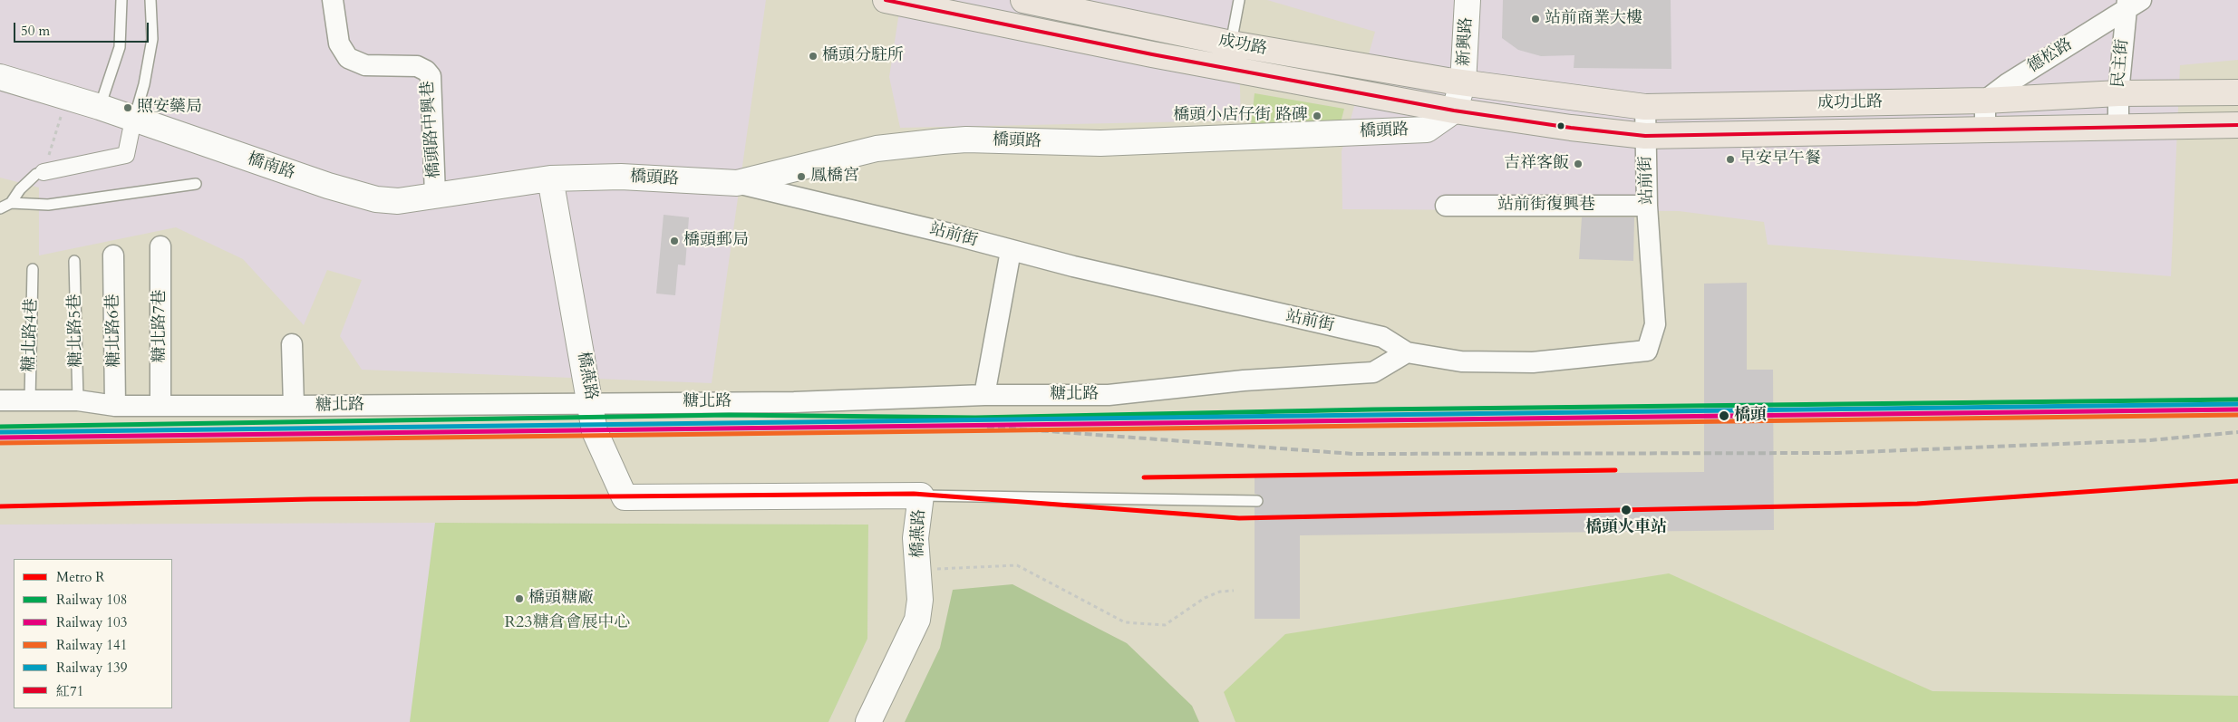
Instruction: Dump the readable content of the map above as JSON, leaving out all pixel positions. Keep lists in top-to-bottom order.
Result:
{
  "streets": {
    "main road": ["成功路", "成功北路"],
    "street": [
      "新興路",
      "德松路",
      "民主街",
      "橋頭路中興巷",
      "橋頭路",
      "橋南路",
      "站前街",
      "站前街復興巷",
      "糖北路7巷",
      "糖北路6巷",
      "橋燕路",
      "糖北路"
    ],
    "lane": ["糖北路5巷", "糖北路4巷"]
  },
  "crossings": [
    ["新興路", "成功路"],
    ["新興路", "成功北路"],
    ["成功路", "成功北路"],
    ["成功路", "橋頭路"],
    ["德松路", "民主街"],
    ["德松路", "成功北路"],
    ["民主街", "成功北路"],
    ["成功北路", "橋頭路"],
    ["成功北路", "站前街"],
    ["橋頭路中興巷", "橋南路"],
    ["橋頭路", "橋南路"],
    ["橋頭路", "站前街"],
    ["橋頭路", "橋燕路"],
    ["橋南路", "橋燕路"],
    ["站前街", "站前街復興巷"],
    ["站前街", "糖北路"],
    ["糖北路7巷", "糖北路"],
    ["糖北路5巷", "糖北路"],
    ["糖北路6巷", "糖北路"],
    ["糖北路4巷", "糖北路"],
    ["橋燕路", "糖北路"]
  ],
  "parks": ["R23糖倉會展中心"],
  "places": [
    "站前商業大樓",
    "橋頭分駐所",
    "照安藥局",
    "橋頭小店仔街 路碑",
    "早安早午餐",
    "吉祥客飯",
    "鳳橋宮",
    "橋頭郵局",
    "橋頭",
    "橋頭火車站",
    "橋頭糖廠"
  ],
  "lines": [
    "transit line 紅71",
    "rail line 108",
    "rail line 139",
    "rail line 103",
    "rail line 141",
    "metro line R"
  ],
  "legend": [
    "Metro R",
    "Railway 108",
    "Railway 103",
    "Railway 141",
    "Railway 139",
    "紅71"
  ],
  "scale_bar": "50 m"
}
